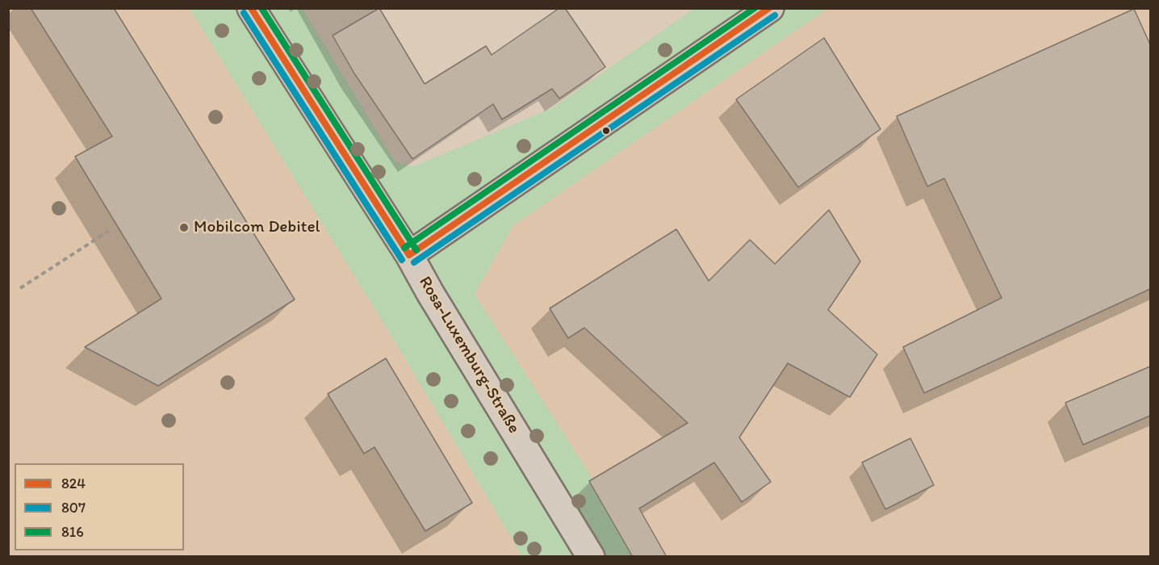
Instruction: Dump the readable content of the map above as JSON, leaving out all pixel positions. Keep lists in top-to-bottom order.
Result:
{
  "streets": {
    "main road": ["Rosa-Luxemburg-Straße"]
  },
  "places": ["Mobilcom Debitel"],
  "lines": ["transit line 824", "transit line 816", "transit line 807"],
  "legend": ["824", "807", "816"]
}
